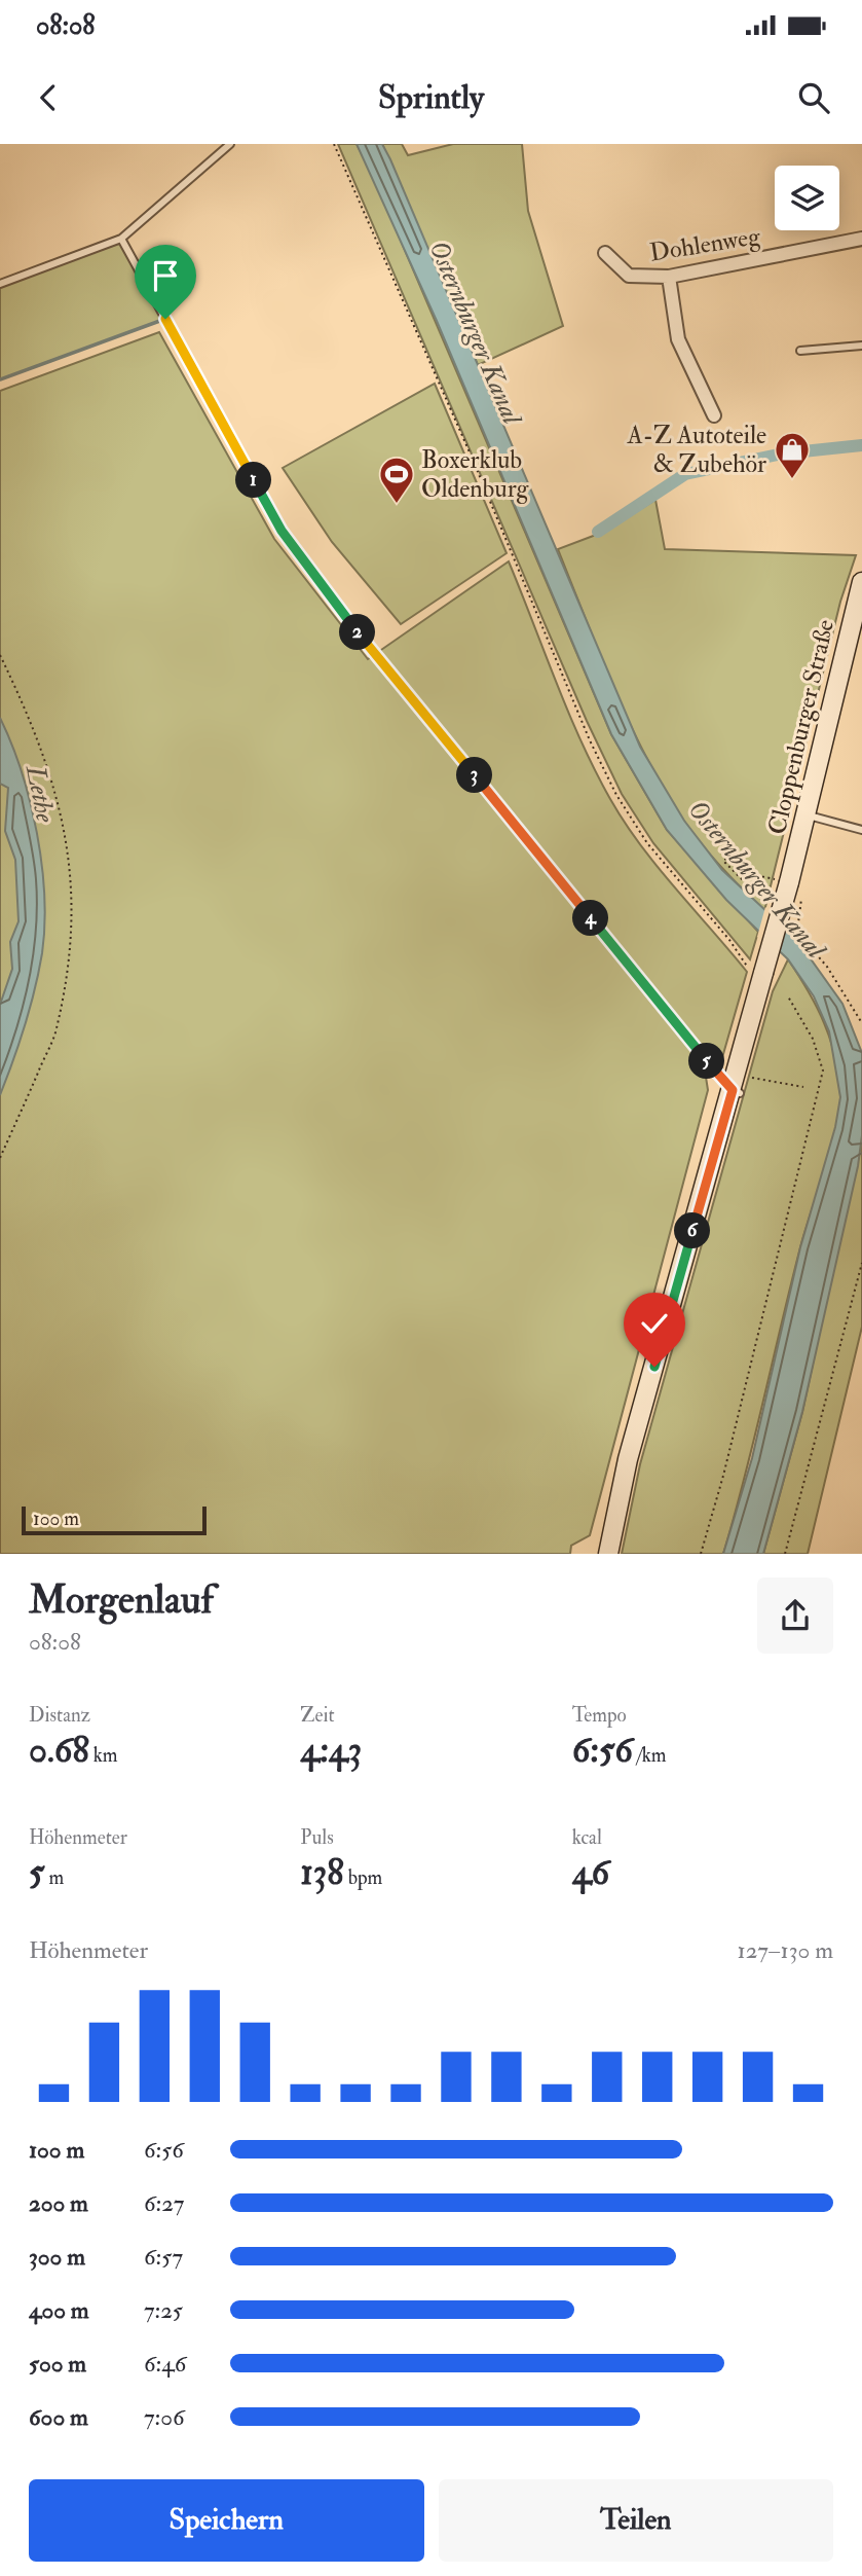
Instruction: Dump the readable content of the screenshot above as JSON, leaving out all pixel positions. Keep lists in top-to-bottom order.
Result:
{
  "streets": {
    "main road": ["Cloppenburger Straße"],
    "street": ["Dohlenweg"]
  },
  "water": ["Osternburger Kanal", "Lethe"],
  "places": {
    "shop": ["A-Z Autoteile & Zubehör"],
    "sports": ["Boxerklub Oldenburg"]
  },
  "scale_bar": "100 m",
  "page": {
    "status": "08:08",
    "header": "Sprintly",
    "pins": [
      "1",
      "2",
      "3",
      "4",
      "5",
      "6"
    ],
    "scale": "100 m",
    "heading": ["Morgenlauf", "08:08"],
    "stats": [
      ["Distanz", "0.68 km"],
      ["Zeit", "4:43"],
      ["Tempo", "6:56 /km"],
      ["Höhenmeter", "5 m"],
      ["Puls", "138 bpm"],
      ["kcal", "46"]
    ],
    "chart": ["Höhenmeter", "127–130 m"],
    "list": [
      {
        "name": "100 m",
        "note": "6:56"
      },
      {
        "name": "200 m",
        "note": "6:27"
      },
      {
        "name": "300 m",
        "note": "6:57"
      },
      {
        "name": "400 m",
        "note": "7:25"
      },
      {
        "name": "500 m",
        "note": "6:46"
      },
      {
        "name": "600 m",
        "note": "7:06"
      }
    ],
    "buttons": ["Speichern", "Teilen"]
  }
}
